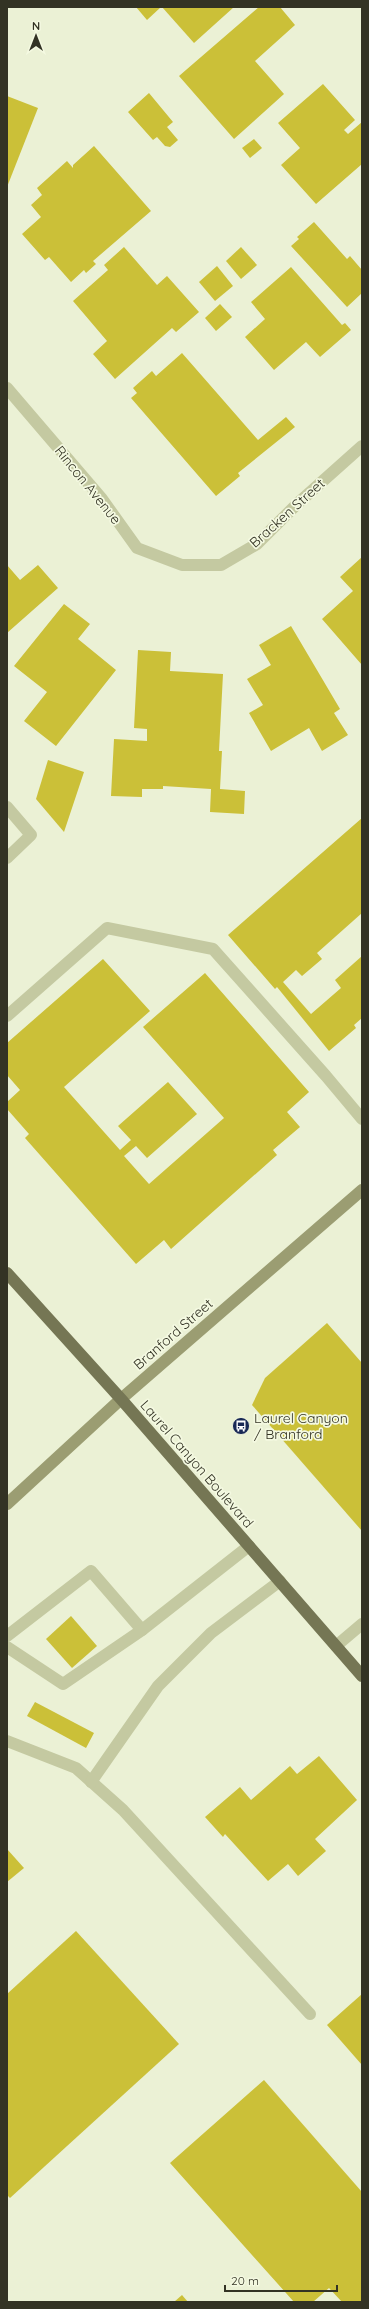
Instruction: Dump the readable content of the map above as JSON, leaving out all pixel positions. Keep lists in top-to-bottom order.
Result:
{
  "streets": {
    "main road": ["Branford Street", "Laurel Canyon Boulevard"],
    "street": ["Rincon Avenue", "Bracken Street"]
  },
  "crossings": [
    ["Rincon Avenue", "Bracken Street"],
    ["Branford Street", "Laurel Canyon Boulevard"]
  ],
  "places": {
    "bus stop": ["Laurel Canyon / Branford"]
  },
  "scale_bar": "20 m",
  "north": "top"
}
